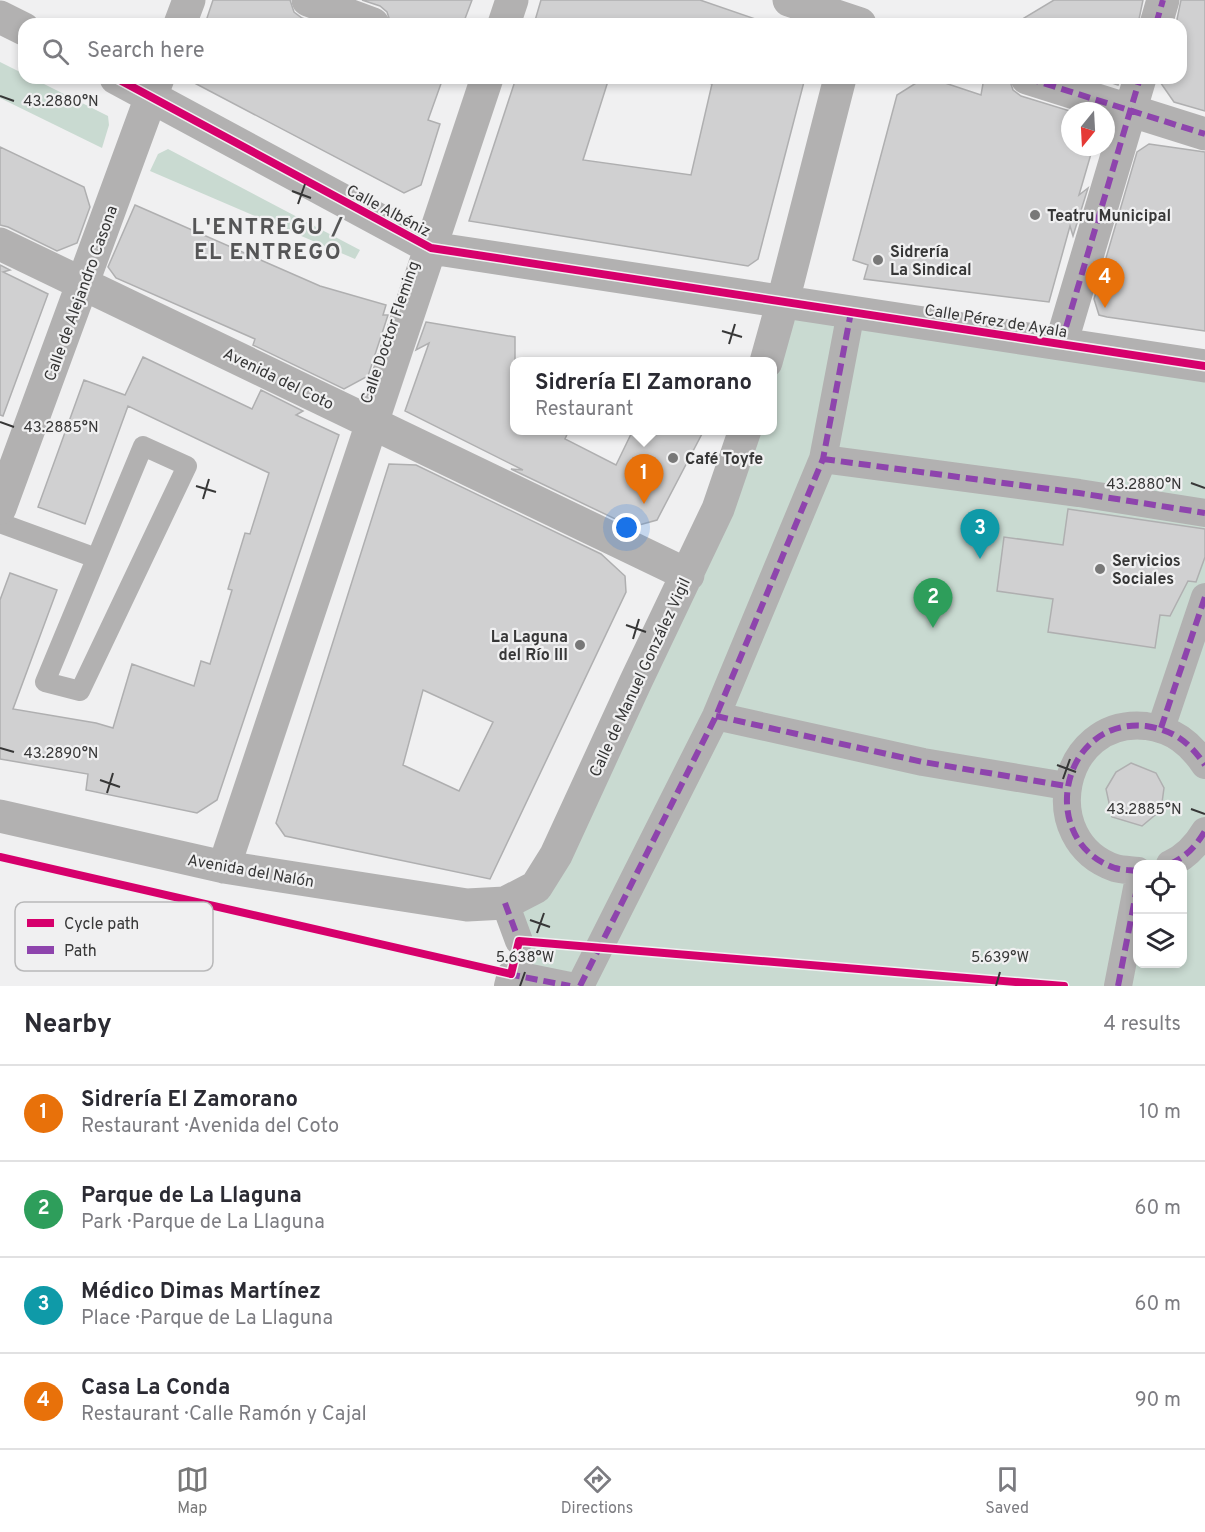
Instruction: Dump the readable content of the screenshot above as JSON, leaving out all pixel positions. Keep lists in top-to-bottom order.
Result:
{
  "streets": {
    "street": [
      "Calle Albéniz",
      "Calle de Alejandro Casona",
      "Calle Pérez de Ayala",
      "Calle Doctor Fleming",
      "Avenida del Coto",
      "Calle de Manuel González Vigil",
      "Avenida del Nalón"
    ]
  },
  "crossings": [
    ["Calle Albéniz", "Calle de Alejandro Casona"],
    ["Calle Albéniz", "Calle Pérez de Ayala"],
    ["Calle Albéniz", "Calle Doctor Fleming"],
    ["Calle de Alejandro Casona", "Avenida del Coto"],
    ["Calle Doctor Fleming", "Avenida del Coto"],
    ["Calle Doctor Fleming", "Avenida del Nalón"],
    ["Avenida del Coto", "Calle de Manuel González Vigil"],
    ["Calle de Manuel González Vigil", "Avenida del Nalón"]
  ],
  "districts": ["L'ENTREGU / EL ENTREGO"],
  "places": [
    "Teatru Municipal",
    "Sidrería La Sindical",
    "Café Toyfe",
    "Servicios Sociales",
    "La Laguna del Río III"
  ],
  "legend": ["Cycle path", "Path"],
  "north": "bottom",
  "page": {
    "search": "Search here",
    "pins": [
      "4",
      "1",
      "3",
      "2"
    ],
    "popup": ["Sidrería El Zamorano", "Restaurant"],
    "heading": ["Nearby", "4 results"],
    "list": [
      {
        "mark": "1",
        "name": "Sidrería El Zamorano",
        "note": "Restaurant · Avenida del Coto",
        "value": "10 m"
      },
      {
        "mark": "2",
        "name": "Parque de La Llaguna",
        "note": "Park · Parque de La Llaguna",
        "value": "60 m"
      },
      {
        "mark": "3",
        "name": "Médico Dimas Martínez",
        "note": "Place · Parque de La Llaguna",
        "value": "60 m"
      },
      {
        "mark": "4",
        "name": "Casa La Conda",
        "note": "Restaurant · Calle Ramón y Cajal",
        "value": "90 m"
      }
    ],
    "nav": ["Map", "Directions", "Saved"]
  },
  "coordinates": [
    "43.2880°N",
    "43.2885°N",
    "43.2890°N",
    "5.639°W",
    "5.638°W"
  ]
}
